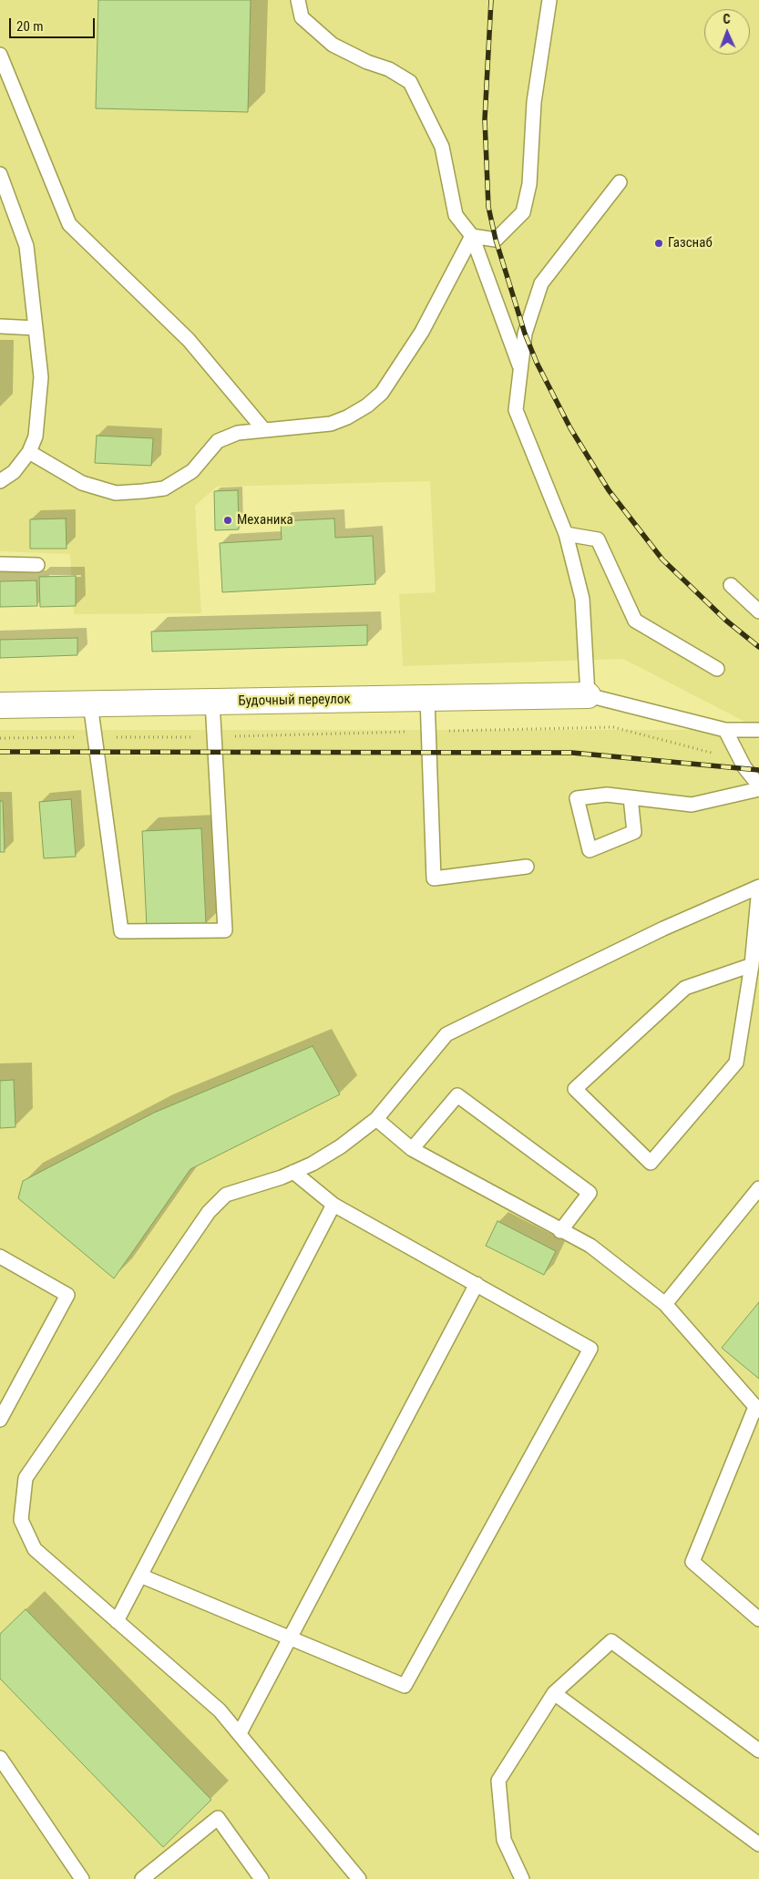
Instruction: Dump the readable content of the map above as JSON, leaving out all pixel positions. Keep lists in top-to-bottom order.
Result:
{
  "streets": {
    "street": ["Будочный переулок"]
  },
  "places": ["Газснаб", "Механика"],
  "scale_bar": "20 m",
  "north": "top"
}
